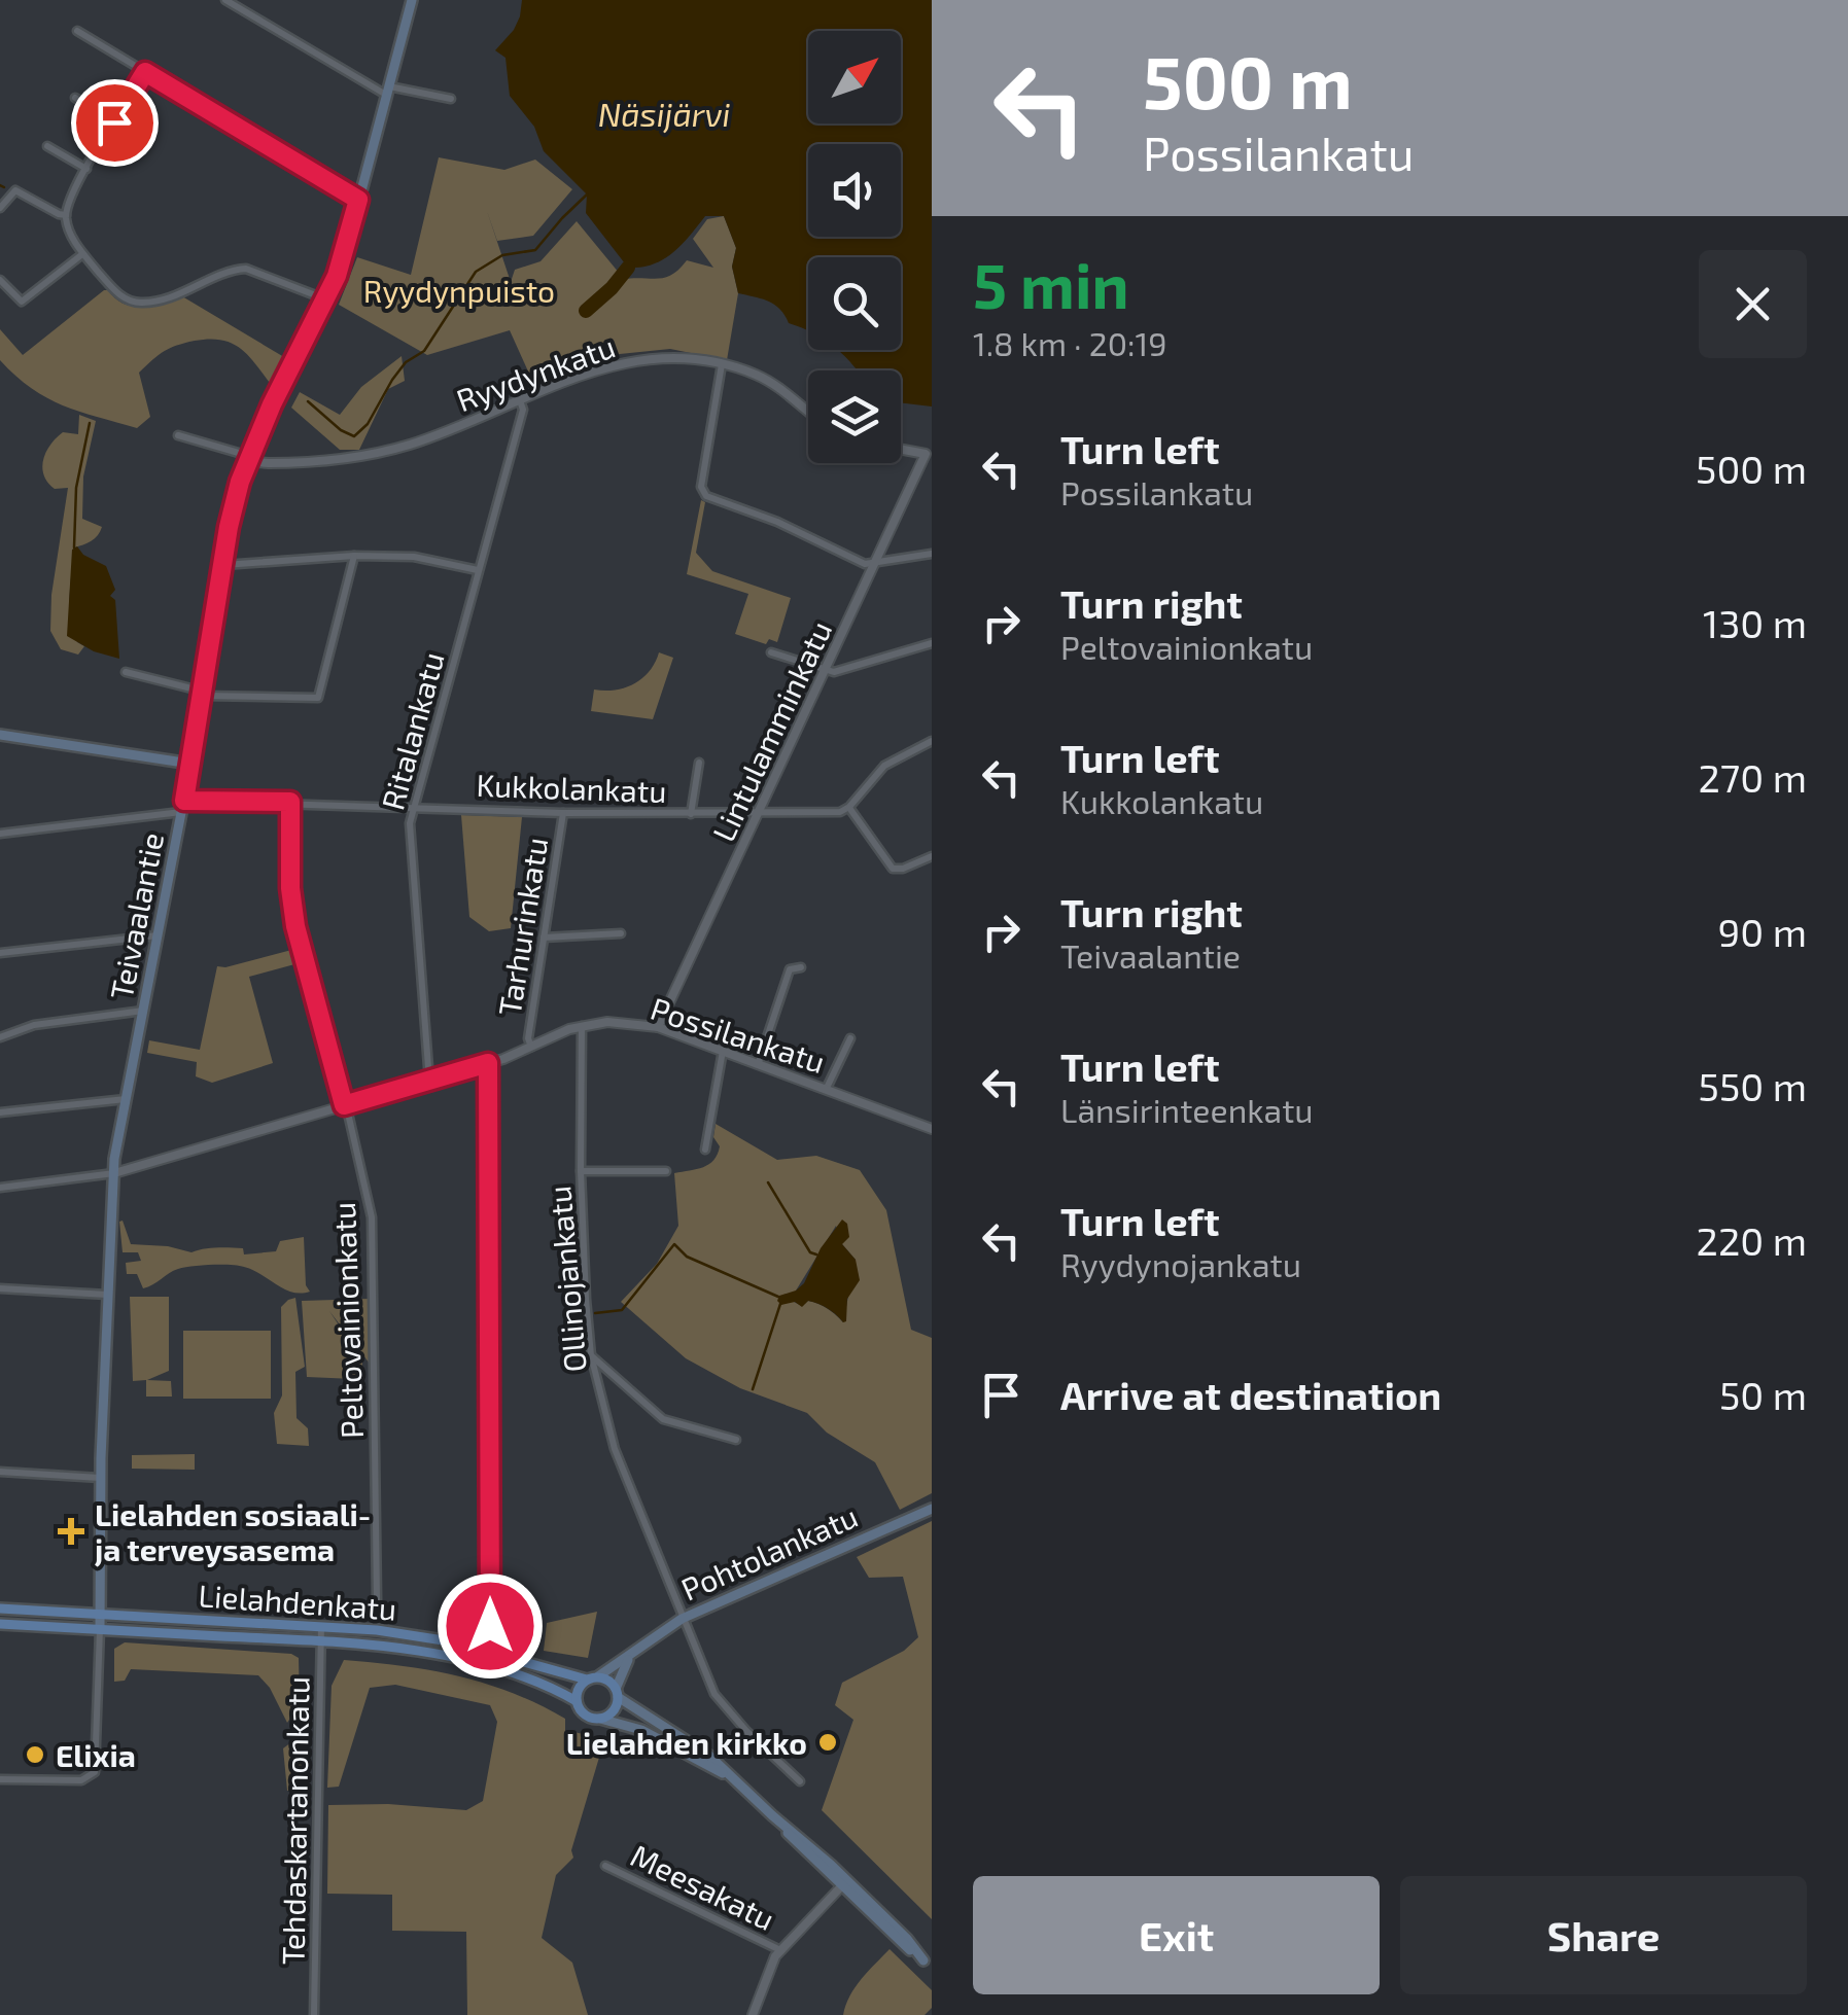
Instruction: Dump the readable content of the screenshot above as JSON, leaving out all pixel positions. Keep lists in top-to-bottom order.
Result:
{
  "streets": {
    "main road": ["Teivaalantie", "Pohtolankatu", "Lielahdenkatu"],
    "street": [
      "Ryydynkatu",
      "Ritalankatu",
      "Lintulamminkatu",
      "Kukkolankatu",
      "Tarhurinkatu",
      "Possilankatu",
      "Ollinojankatu",
      "Peltovainionkatu",
      "Tehdaskartanonkatu",
      "Meesakatu"
    ]
  },
  "crossings": [
    ["Ryydynkatu", "Ritalankatu"],
    ["Ryydynkatu", "Teivaalantie"],
    ["Ritalankatu", "Kukkolankatu"],
    ["Ritalankatu", "Possilankatu"],
    ["Lintulamminkatu", "Kukkolankatu"],
    ["Lintulamminkatu", "Possilankatu"],
    ["Kukkolankatu", "Teivaalantie"],
    ["Kukkolankatu", "Tarhurinkatu"],
    ["Kukkolankatu", "Peltovainionkatu"],
    ["Teivaalantie", "Possilankatu"],
    ["Teivaalantie", "Lielahdenkatu"],
    ["Tarhurinkatu", "Possilankatu"],
    ["Possilankatu", "Ollinojankatu"],
    ["Possilankatu", "Peltovainionkatu"],
    ["Ollinojankatu", "Pohtolankatu"],
    ["Pohtolankatu", "Lielahdenkatu"],
    ["Lielahdenkatu", "Tehdaskartanonkatu"]
  ],
  "water": ["Näsijärvi"],
  "parks": ["Ryydynpuisto"],
  "places": {
    "health": ["Lielahden sosiaali- ja terveysasema"],
    "other": ["Lielahden kirkko", "Elixia"]
  },
  "north": "top right",
  "page": {
    "turn": ["500 m", "Possilankatu"],
    "heading": ["5 min", "1.8 km · 20:19"],
    "list": [
      {
        "name": "Turn left",
        "note": "Possilankatu",
        "value": "500 m"
      },
      {
        "name": "Turn right",
        "note": "Peltovainionkatu",
        "value": "130 m"
      },
      {
        "name": "Turn left",
        "note": "Kukkolankatu",
        "value": "270 m"
      },
      {
        "name": "Turn right",
        "note": "Teivaalantie",
        "value": "90 m"
      },
      {
        "name": "Turn left",
        "note": "Länsirinteenkatu",
        "value": "550 m"
      },
      {
        "name": "Turn left",
        "note": "Ryydynojankatu",
        "value": "220 m"
      },
      {
        "name": "Arrive at destination",
        "value": "50 m"
      }
    ],
    "buttons": ["Exit", "Share"]
  }
}
